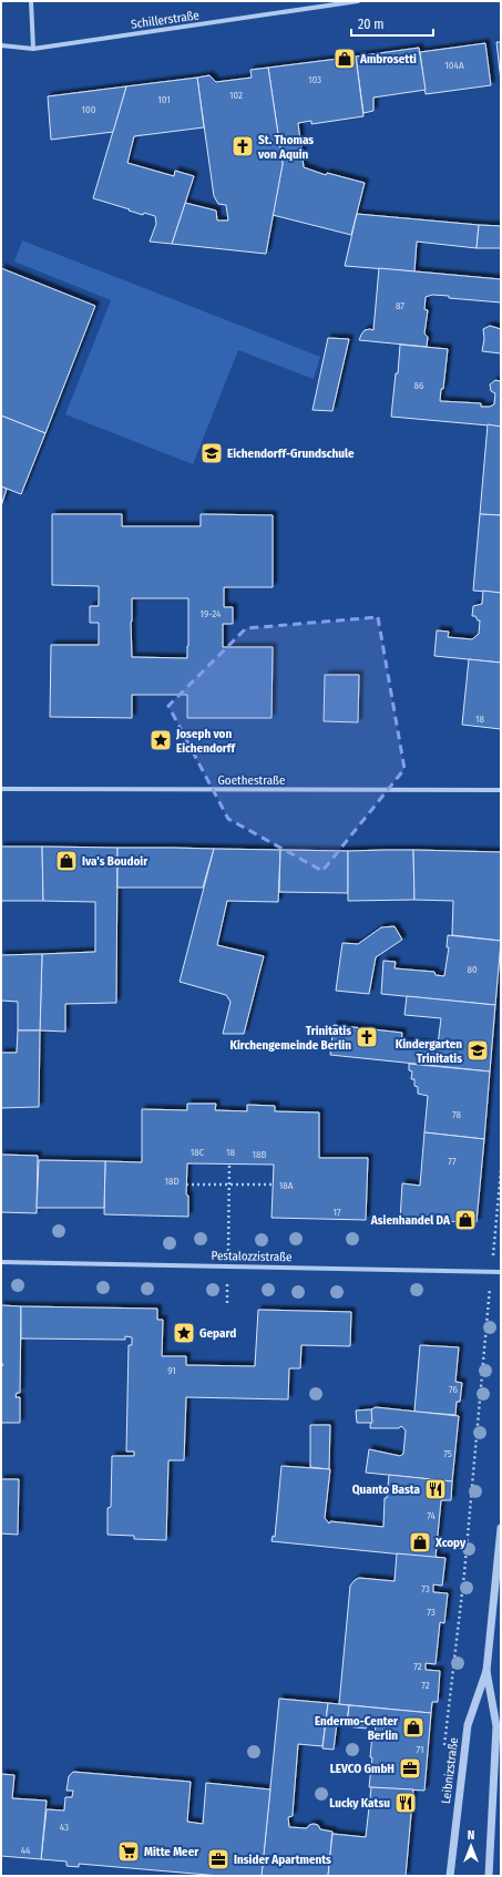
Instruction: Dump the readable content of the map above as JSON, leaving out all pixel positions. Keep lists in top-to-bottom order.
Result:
{
  "streets": {
    "street": [
      "Schillerstraße",
      "Goethestraße",
      "Pestalozzistraße",
      "Leibnizstraße"
    ]
  },
  "places": {
    "shop": [
      "Ambrosetti",
      "Iva's Boudoir",
      "Asienhandel DA",
      "Xcopy",
      "Endermo-Center Berlin"
    ],
    "church": ["St. Thomas von Aquin", "Trinitatis Kirchengemeinde Berlin"],
    "school or university": ["Eichendorff-Grundschule", "Kindergarten Trinitatis"],
    "place": ["Joseph von Eichendorff", "Gepard"],
    "restaurant": ["Quanto Basta", "Lucky Katsu"],
    "office": ["LEVCO GmbH", "Insider Apartments"],
    "supermarket": ["Mitte Meer"]
  },
  "house_numbers": [
    "104A",
    "103",
    "102",
    "101",
    "100",
    "87",
    "86",
    "19-24",
    "18",
    "80",
    "78",
    "18C",
    "18",
    "18B",
    "77",
    "18D",
    "18A",
    "17",
    "91",
    "76",
    "75",
    "74",
    "73",
    "73",
    "72",
    "72",
    "71",
    "43",
    "44"
  ],
  "scale_bar": "20 m",
  "north": "top"
}
